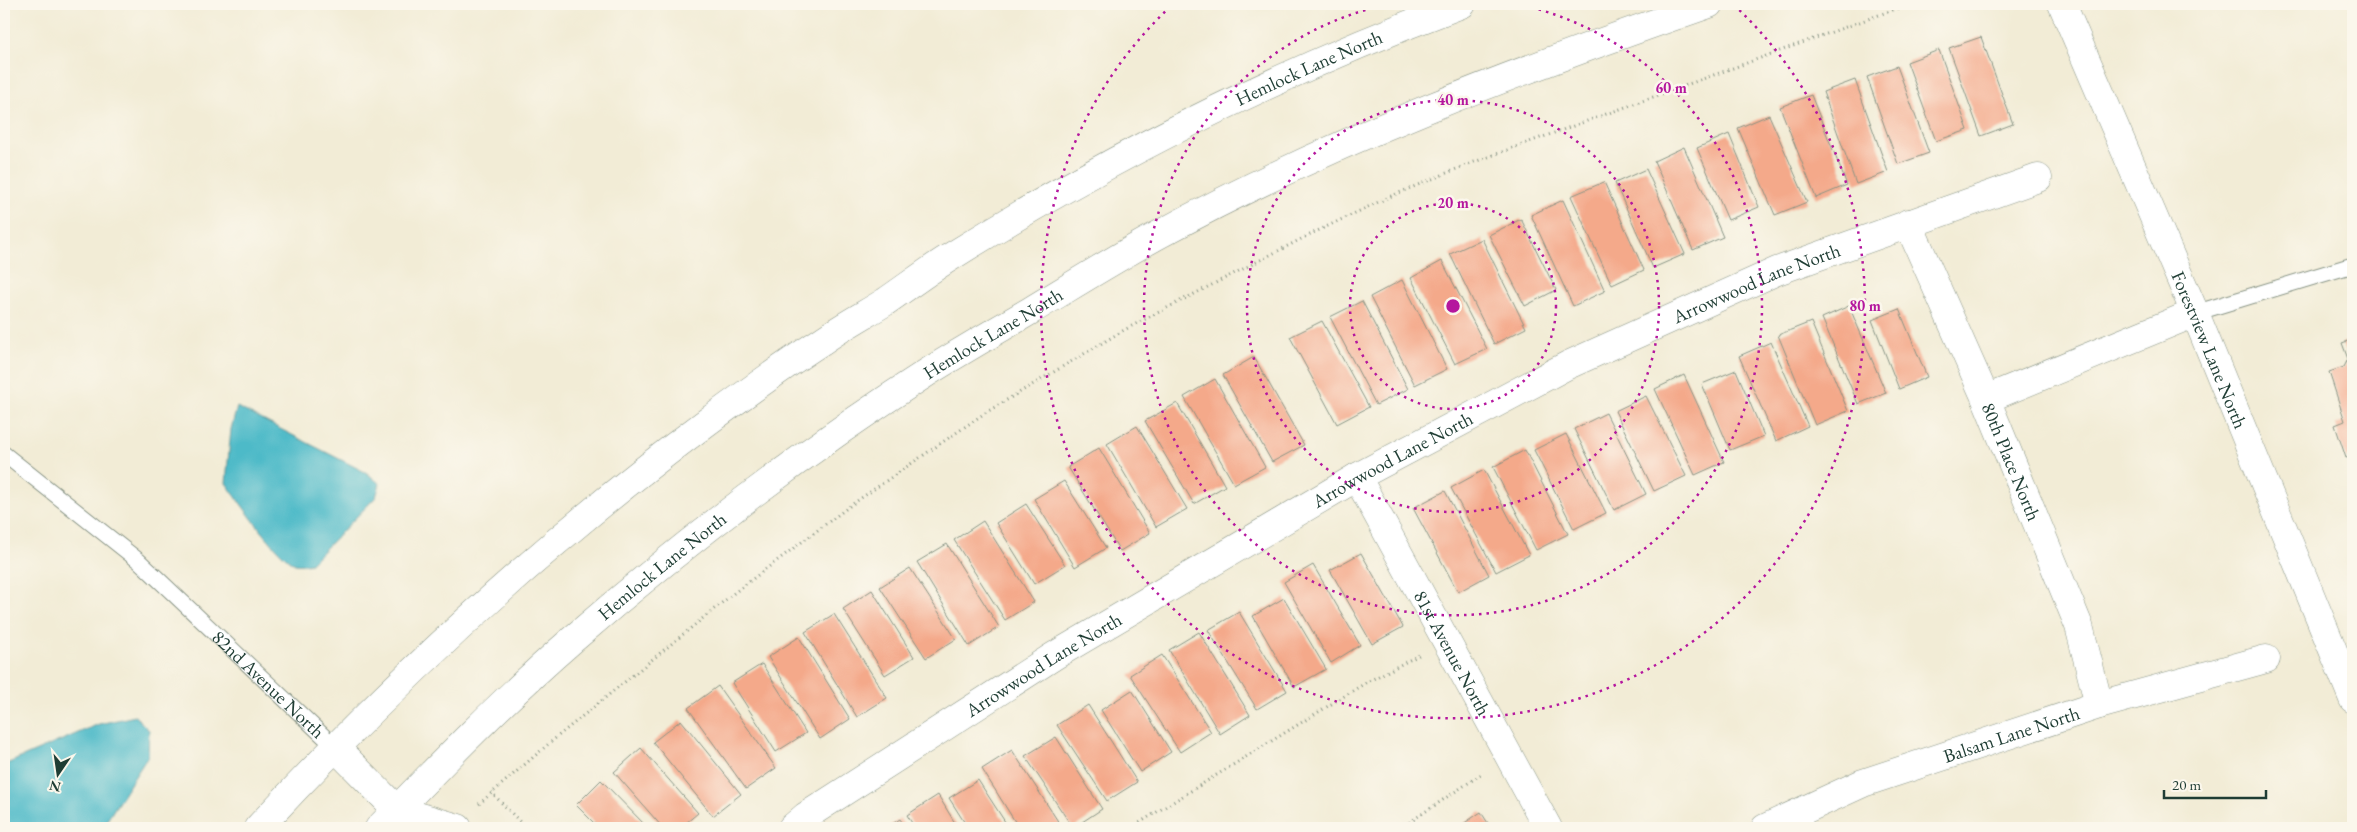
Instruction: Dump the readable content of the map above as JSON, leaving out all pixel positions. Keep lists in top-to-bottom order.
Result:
{
  "streets": {
    "street": [
      "Hemlock Lane North",
      "Arrowwood Lane North",
      "Forestview Lane North",
      "80th Place North",
      "81st Avenue North",
      "82nd Avenue North",
      "Balsam Lane North"
    ]
  },
  "crossings": [
    ["Hemlock Lane North", "82nd Avenue North"],
    ["Arrowwood Lane North", "80th Place North"],
    ["Arrowwood Lane North", "81st Avenue North"],
    ["80th Place North", "Balsam Lane North"]
  ],
  "scale_bar": "20 m",
  "north": "bottom",
  "rings": [
    "60 m",
    "40 m",
    "20 m",
    "80 m"
  ]
}
